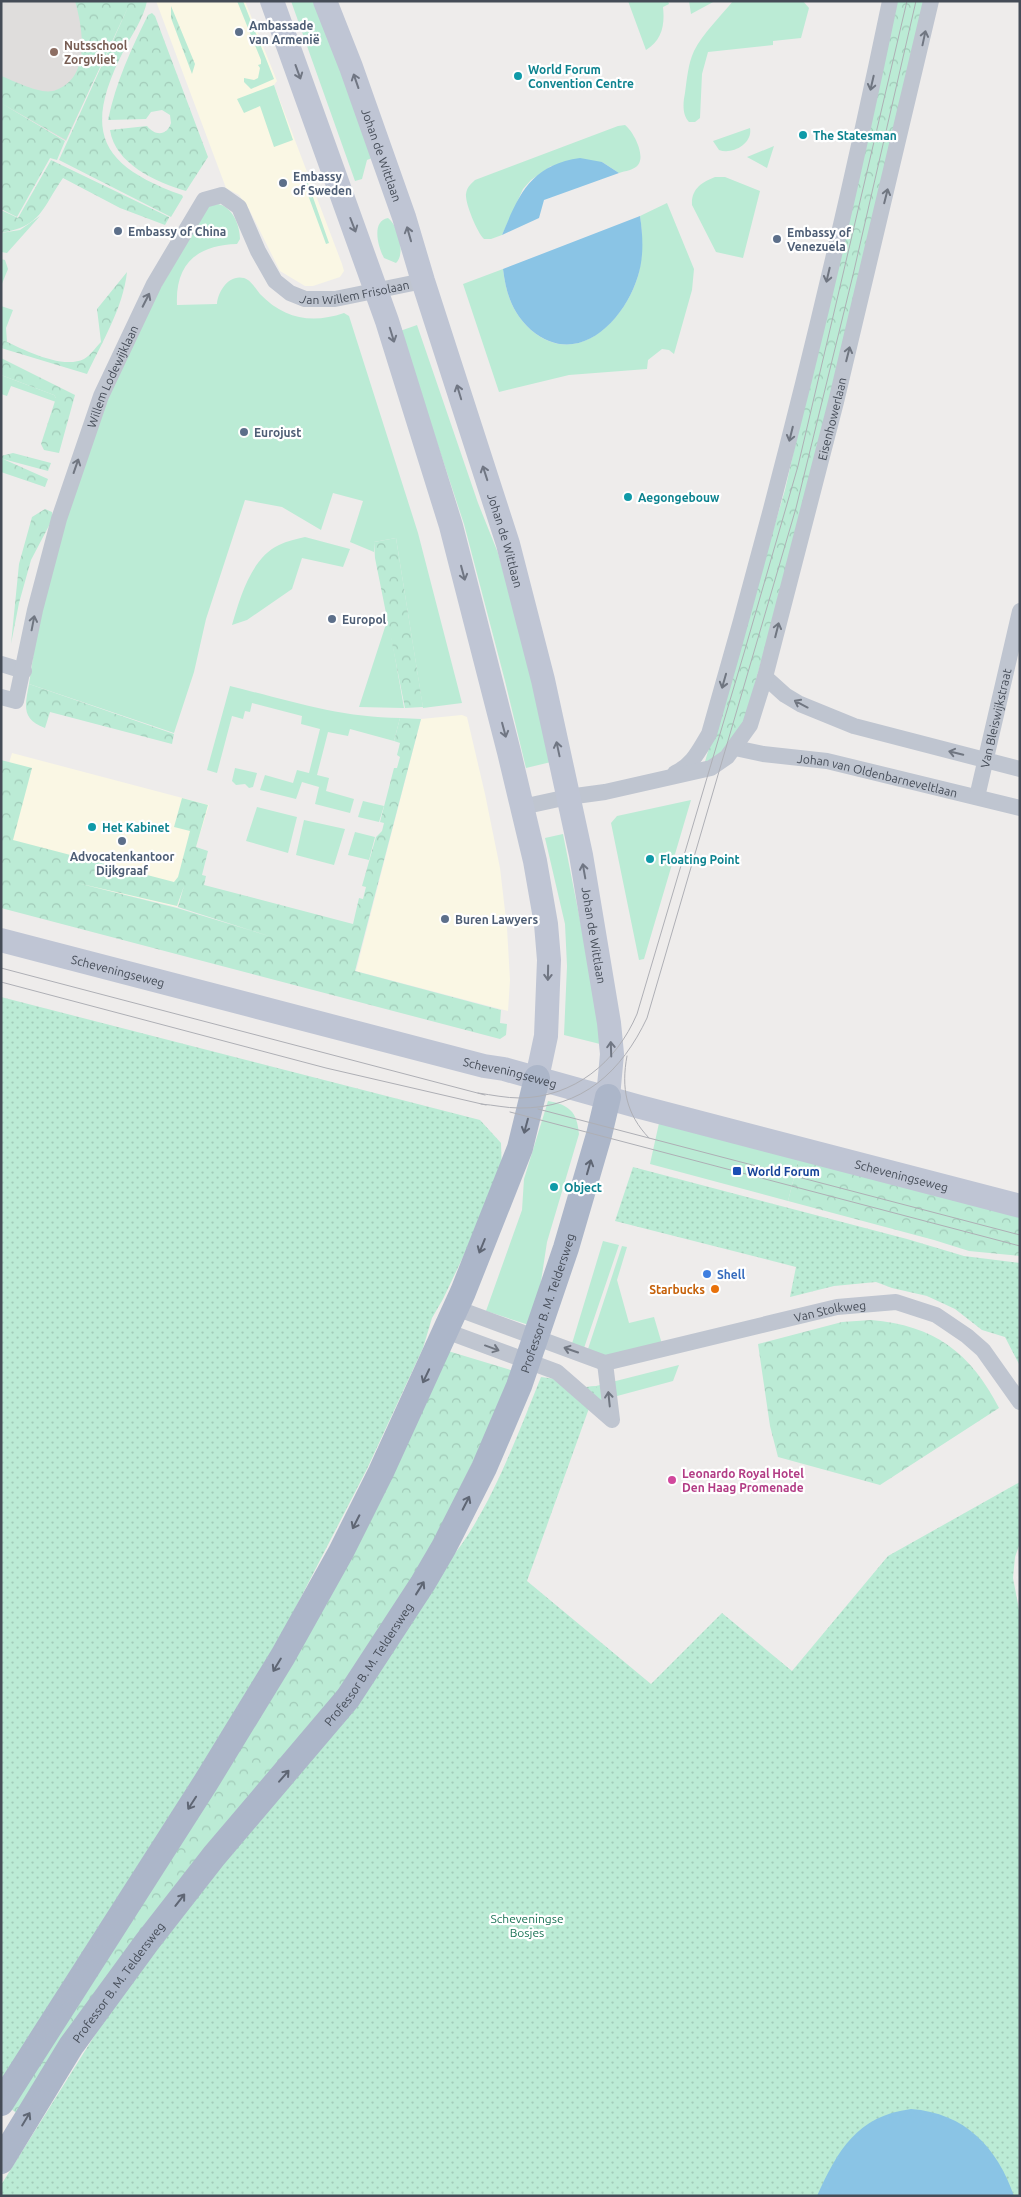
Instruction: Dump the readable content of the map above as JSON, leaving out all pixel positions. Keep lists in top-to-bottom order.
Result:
{
  "streets": {
    "main road": ["Johan de Wittlaan", "Scheveningseweg", "Professor B. M. Teldersweg"],
    "street": [
      "Jan Willem Frisolaan",
      "Willem Lodewijklaan",
      "Eisenhowerlaan",
      "Van Bleiswijkstraat",
      "Johan van Oldenbarneveltlaan",
      "Van Stolkweg"
    ]
  },
  "crossings": [
    ["Johan de Wittlaan", "Jan Willem Frisolaan"],
    ["Johan de Wittlaan", "Eisenhowerlaan"],
    ["Johan de Wittlaan", "Scheveningseweg"],
    ["Johan de Wittlaan", "Professor B. M. Teldersweg"],
    ["Jan Willem Frisolaan", "Willem Lodewijklaan"],
    ["Eisenhowerlaan", "Johan van Oldenbarneveltlaan"],
    ["Van Bleiswijkstraat", "Johan van Oldenbarneveltlaan"],
    ["Scheveningseweg", "Professor B. M. Teldersweg"]
  ],
  "parks": ["Scheveningse Bosjes"],
  "places": {
    "other": [
      "Ambassade van Armenië",
      "Nutsschool Zorgvliet",
      "World Forum Convention Centre",
      "The Statesman",
      "Embassy of Sweden",
      "Embassy of China",
      "Embassy of Venezuela",
      "Eurojust",
      "Aegongebouw",
      "Europol",
      "Het Kabinet",
      "Advocatenkantoor Dijkgraaf",
      "Floating Point",
      "Buren Lawyers",
      "Object",
      "Shell",
      "Starbucks",
      "Leonardo Royal Hotel Den Haag Promenade"
    ],
    "transit": ["World Forum"]
  }
}
